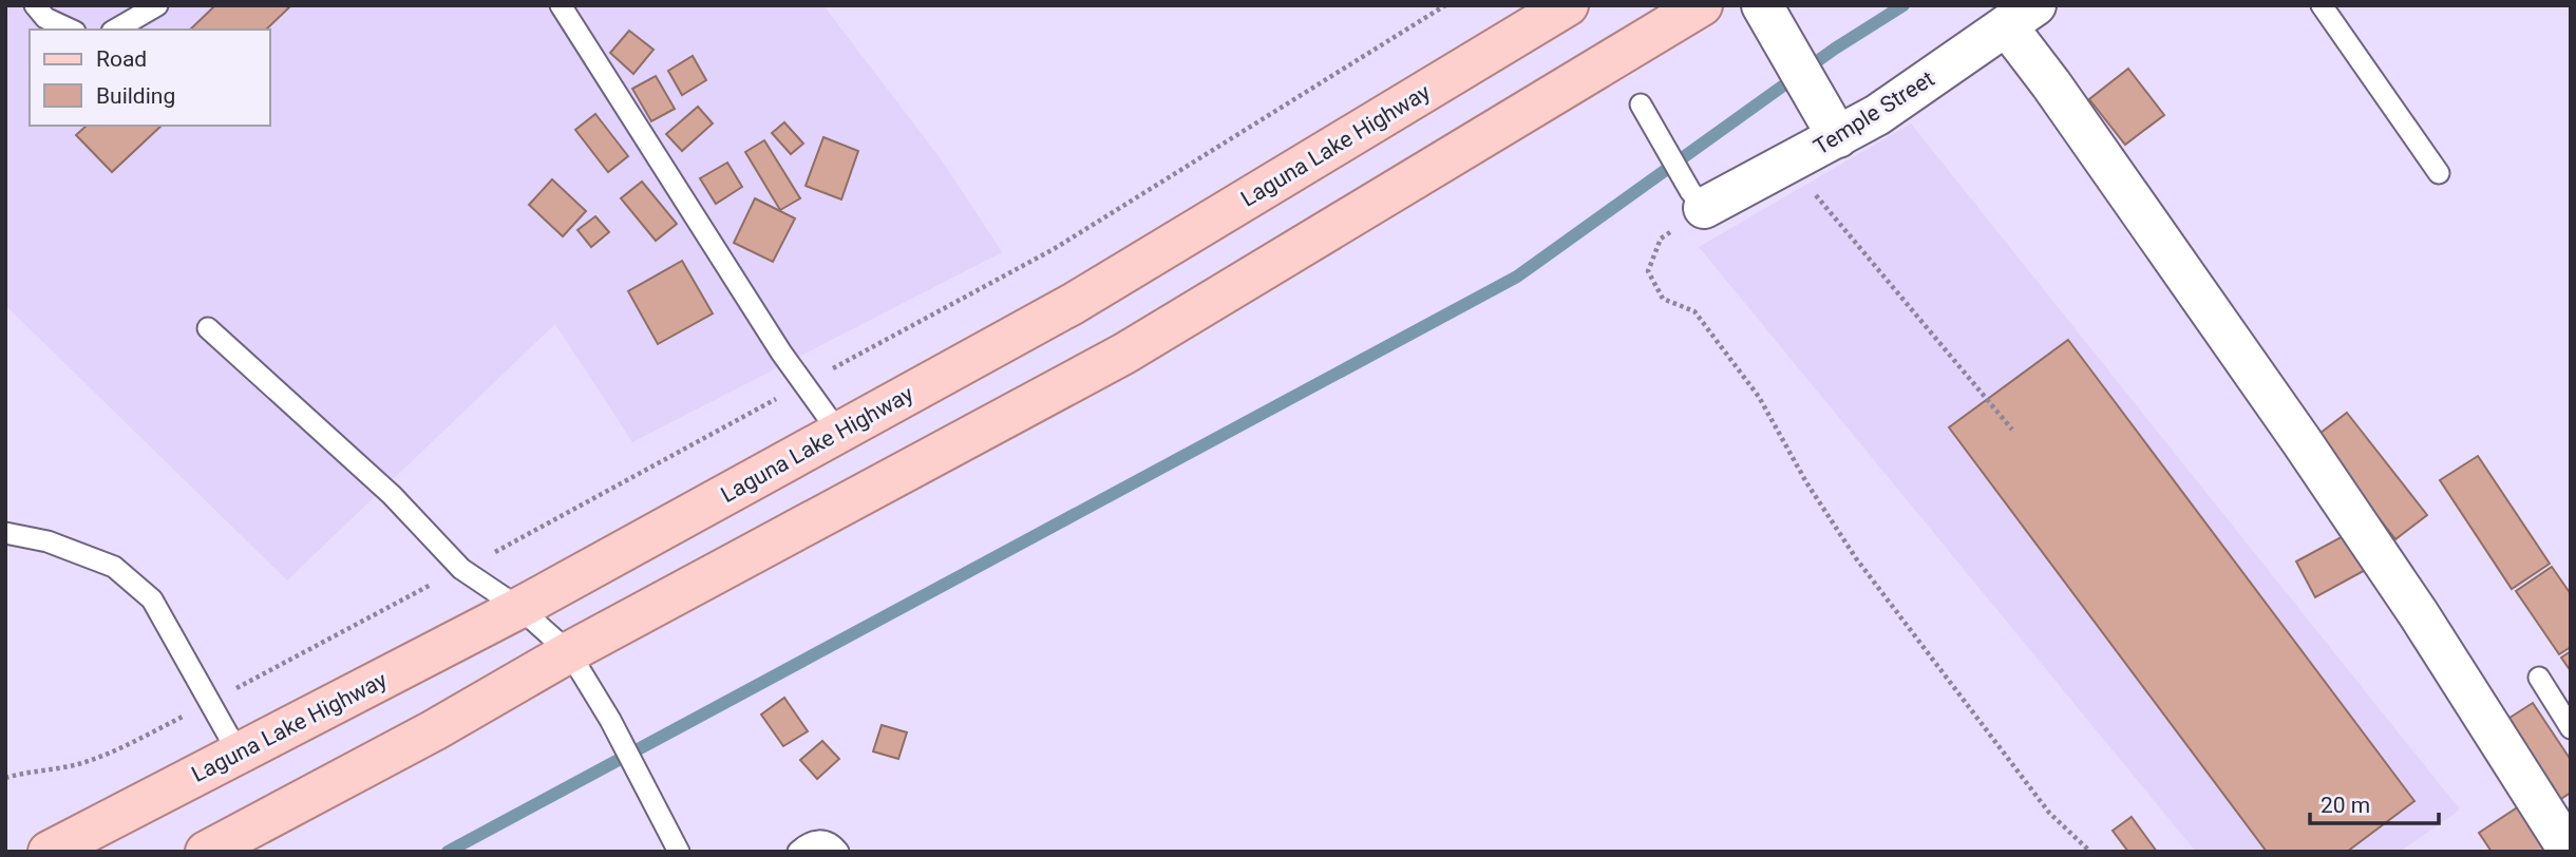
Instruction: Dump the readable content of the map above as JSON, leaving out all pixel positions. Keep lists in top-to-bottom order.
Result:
{
  "streets": {
    "main road": ["Laguna Lake Highway"],
    "street": ["Temple Street"]
  },
  "legend": ["Road", "Building"],
  "scale_bar": "20 m"
}
